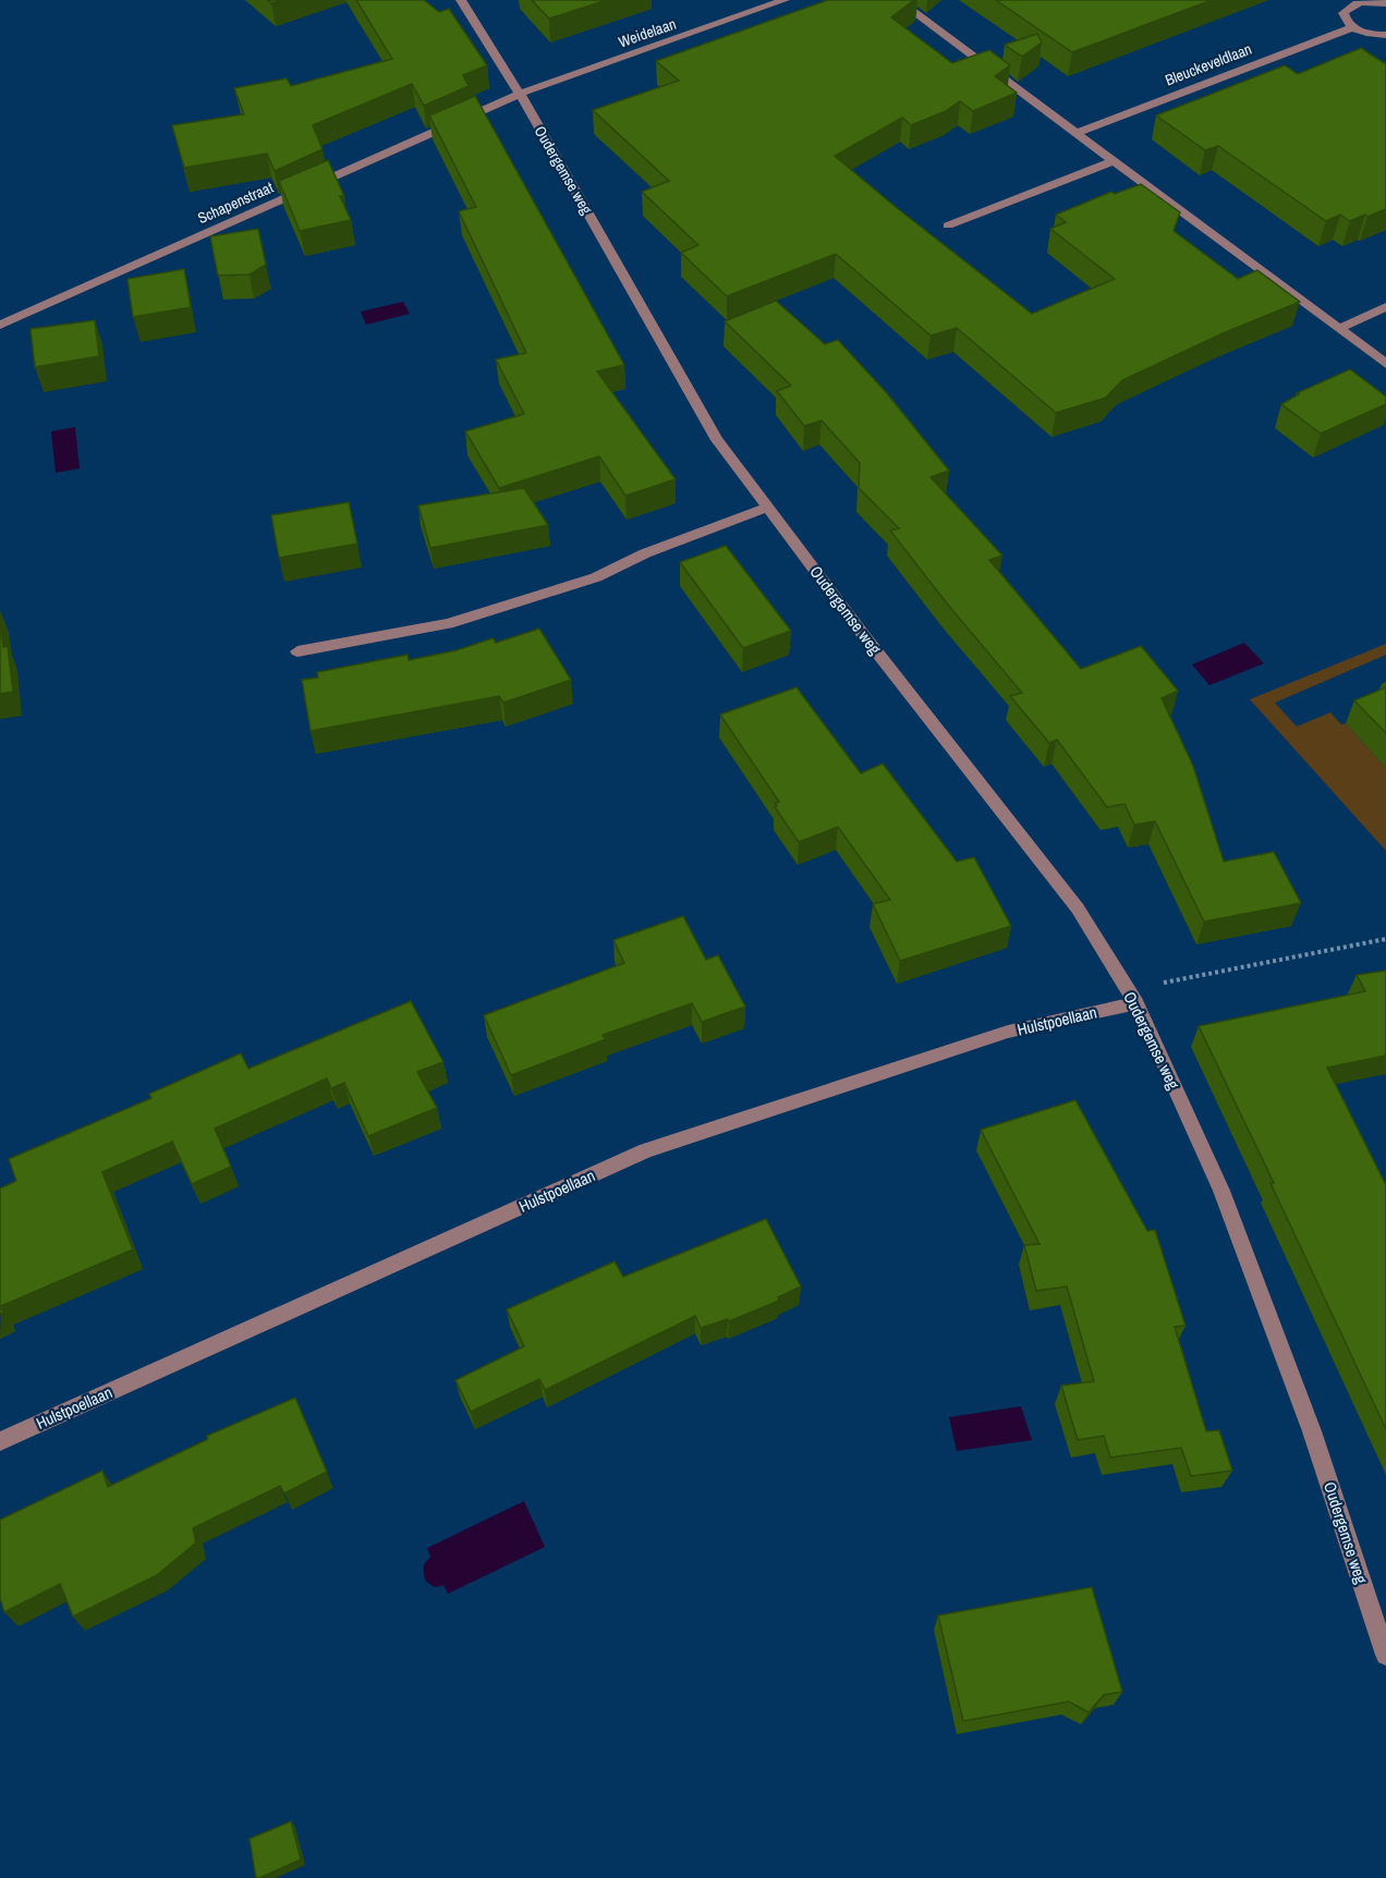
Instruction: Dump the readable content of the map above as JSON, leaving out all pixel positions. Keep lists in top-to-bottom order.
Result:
{
  "streets": {
    "street": [
      "Weidelaan",
      "Bleuckeveldlaan",
      "Oudergemse weg",
      "Schapenstraat",
      "Hulstpoellaan"
    ]
  },
  "crossings": [
    ["Weidelaan", "Oudergemse weg"],
    ["Weidelaan", "Schapenstraat"],
    ["Oudergemse weg", "Schapenstraat"],
    ["Oudergemse weg", "Hulstpoellaan"]
  ]
}
